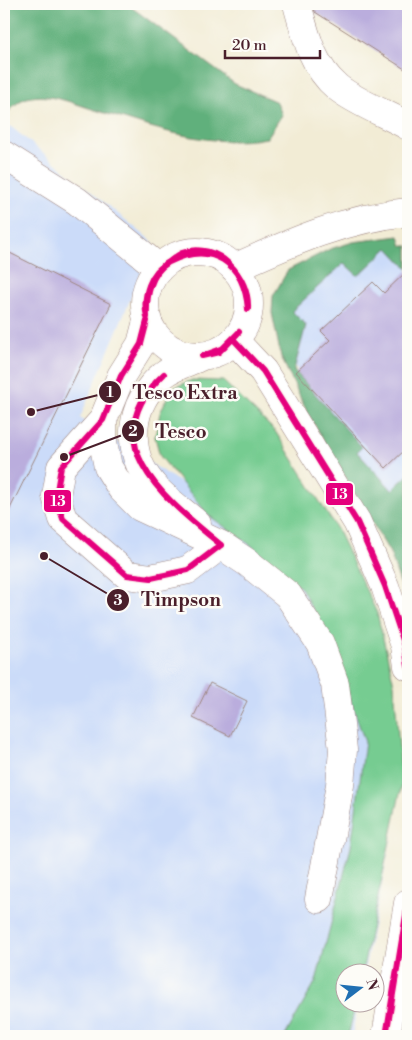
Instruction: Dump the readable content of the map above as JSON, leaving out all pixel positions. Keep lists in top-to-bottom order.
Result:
{
  "places": ["Tesco Extra", "Tesco", "Timpson"],
  "lines": ["transit line 13"],
  "scale_bar": "20 m",
  "north": "right"
}
